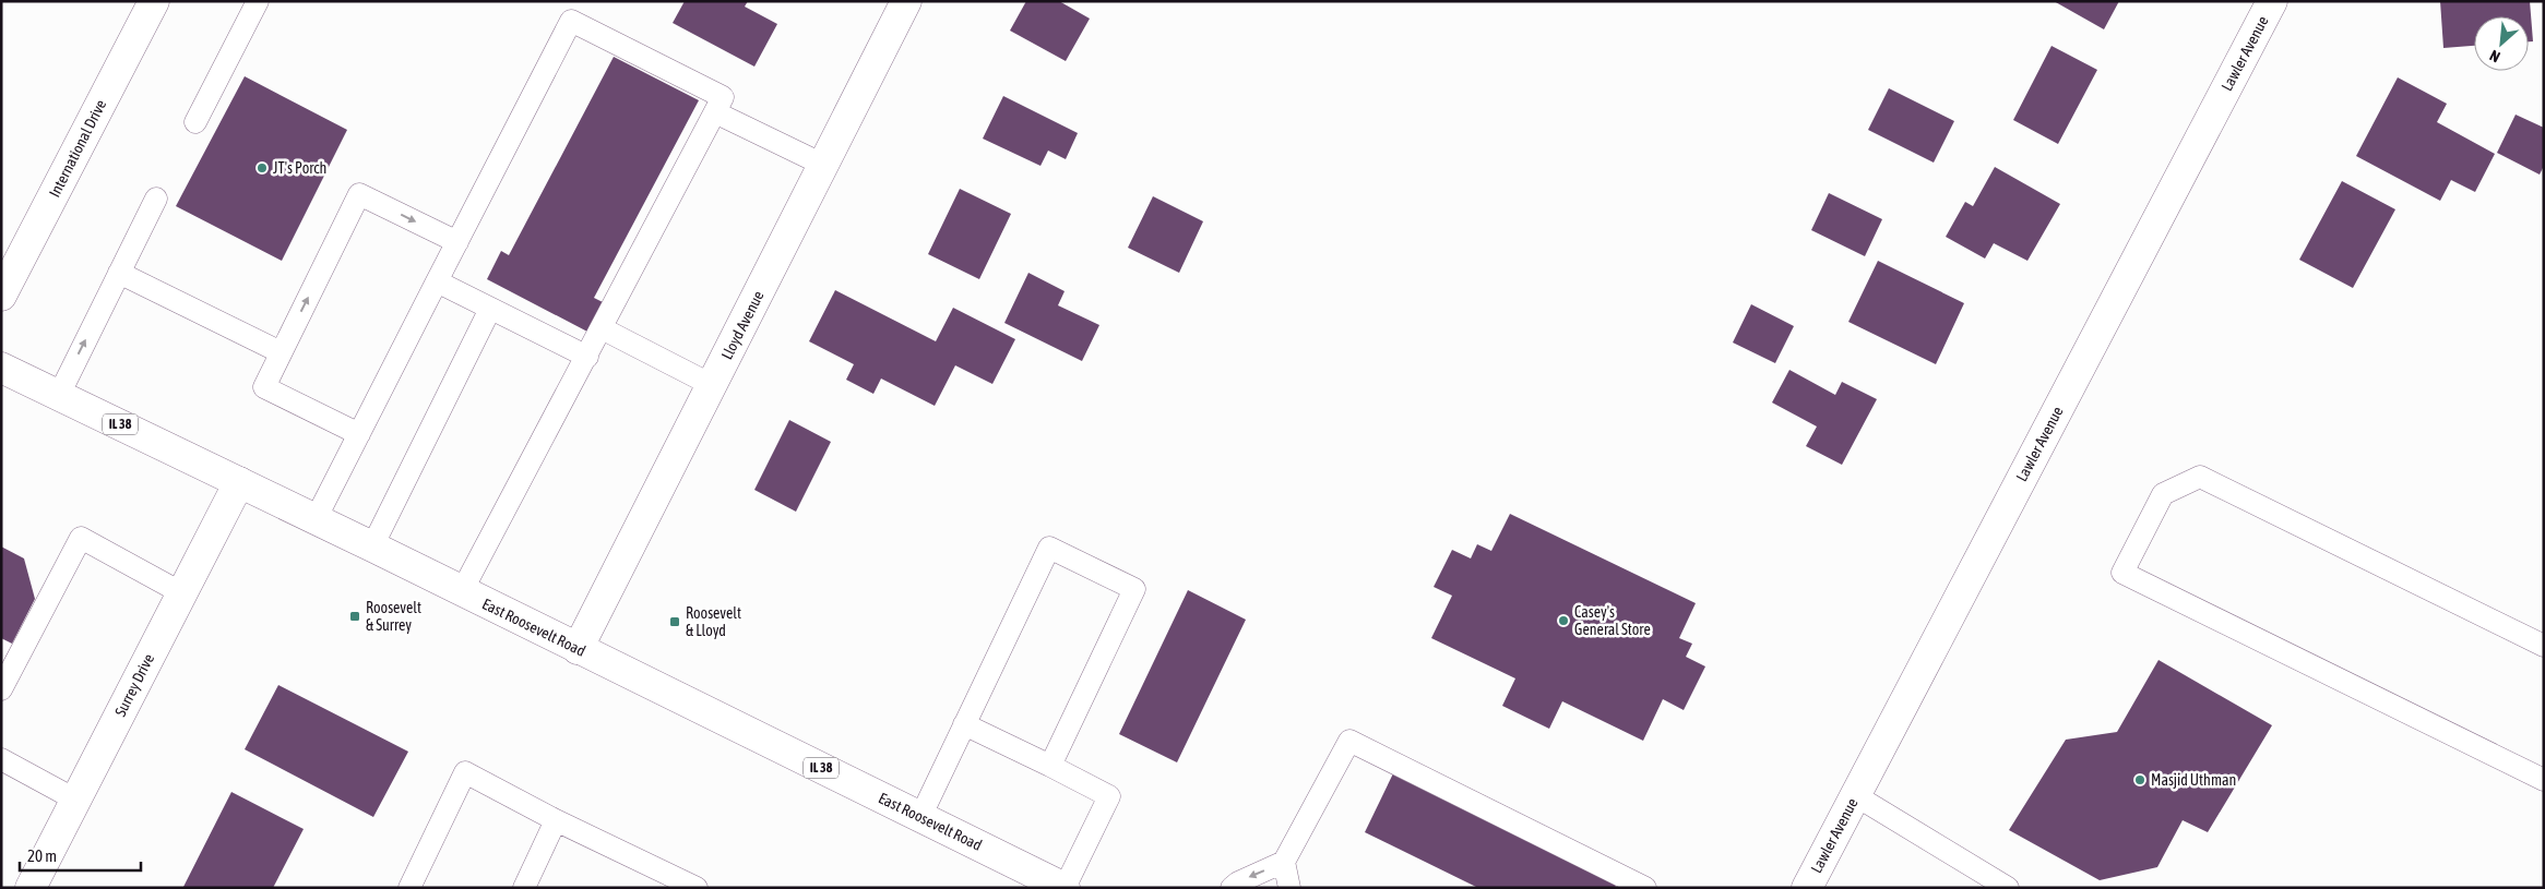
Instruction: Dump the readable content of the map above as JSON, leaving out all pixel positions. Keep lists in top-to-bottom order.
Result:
{
  "streets": {
    "street": [
      "Lawler Avenue",
      "International Drive",
      "Lloyd Avenue",
      "IL 38",
      "East Roosevelt Road",
      "Surrey Drive"
    ]
  },
  "crossings": [
    ["Lloyd Avenue", "East Roosevelt Road"],
    ["East Roosevelt Road", "Surrey Drive"]
  ],
  "places": {
    "other": ["JT's Porch", "Casey's General Store", "Masjid Uthman"],
    "transit": ["Roosevelt & Surrey", "Roosevelt & Lloyd"]
  },
  "scale_bar": "20 m",
  "north": "bottom left"
}
